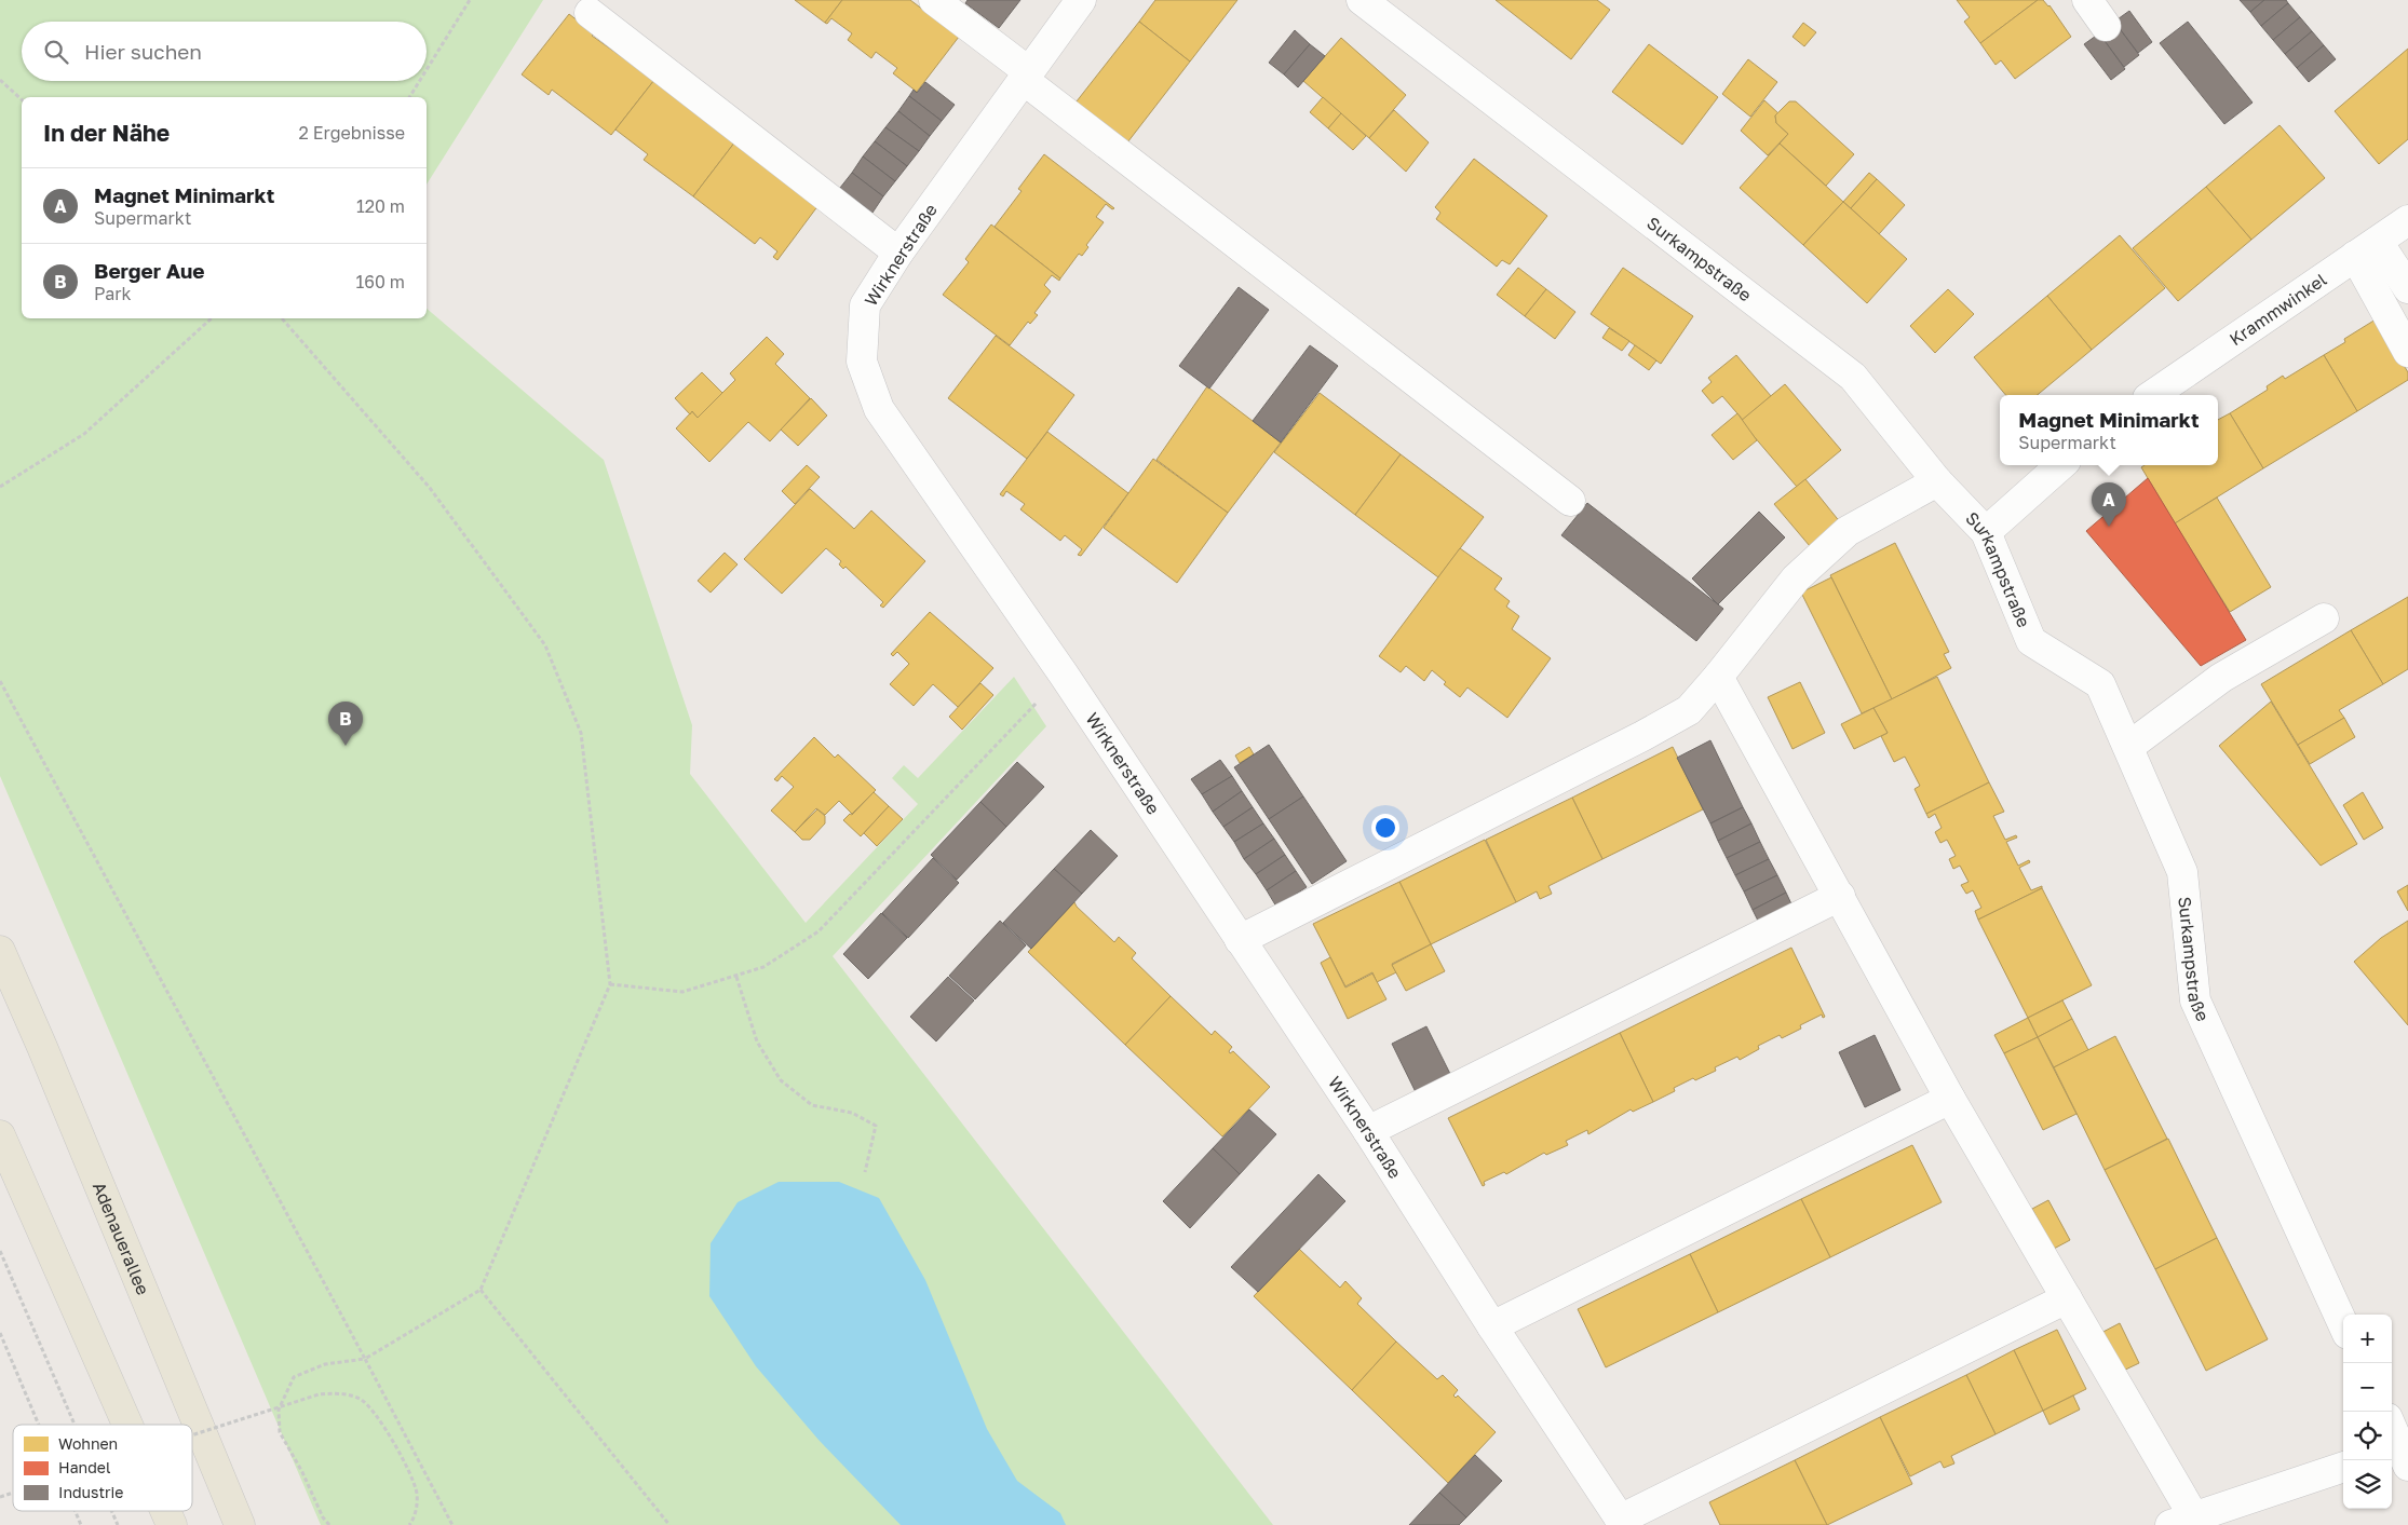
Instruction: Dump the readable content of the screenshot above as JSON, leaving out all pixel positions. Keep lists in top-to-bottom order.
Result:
{
  "streets": {
    "main road": ["Adenauerallee"],
    "street": ["Wirknerstraße", "Surkampstraße", "Krammwinkel"]
  },
  "legend": ["Wohnen", "Handel", "Industrie"],
  "page": {
    "search": "Hier suchen",
    "heading": ["In der Nähe", "2 Ergebnisse"],
    "list": [
      {
        "mark": "A",
        "name": "Magnet Minimarkt",
        "note": "Supermarkt",
        "value": "120 m"
      },
      {
        "mark": "B",
        "name": "Berger Aue",
        "note": "Park",
        "value": "160 m"
      }
    ],
    "popup": ["Magnet Minimarkt", "Supermarkt"],
    "pins": ["A", "B"],
    "map_buttons": ["+", "−"]
  }
}
